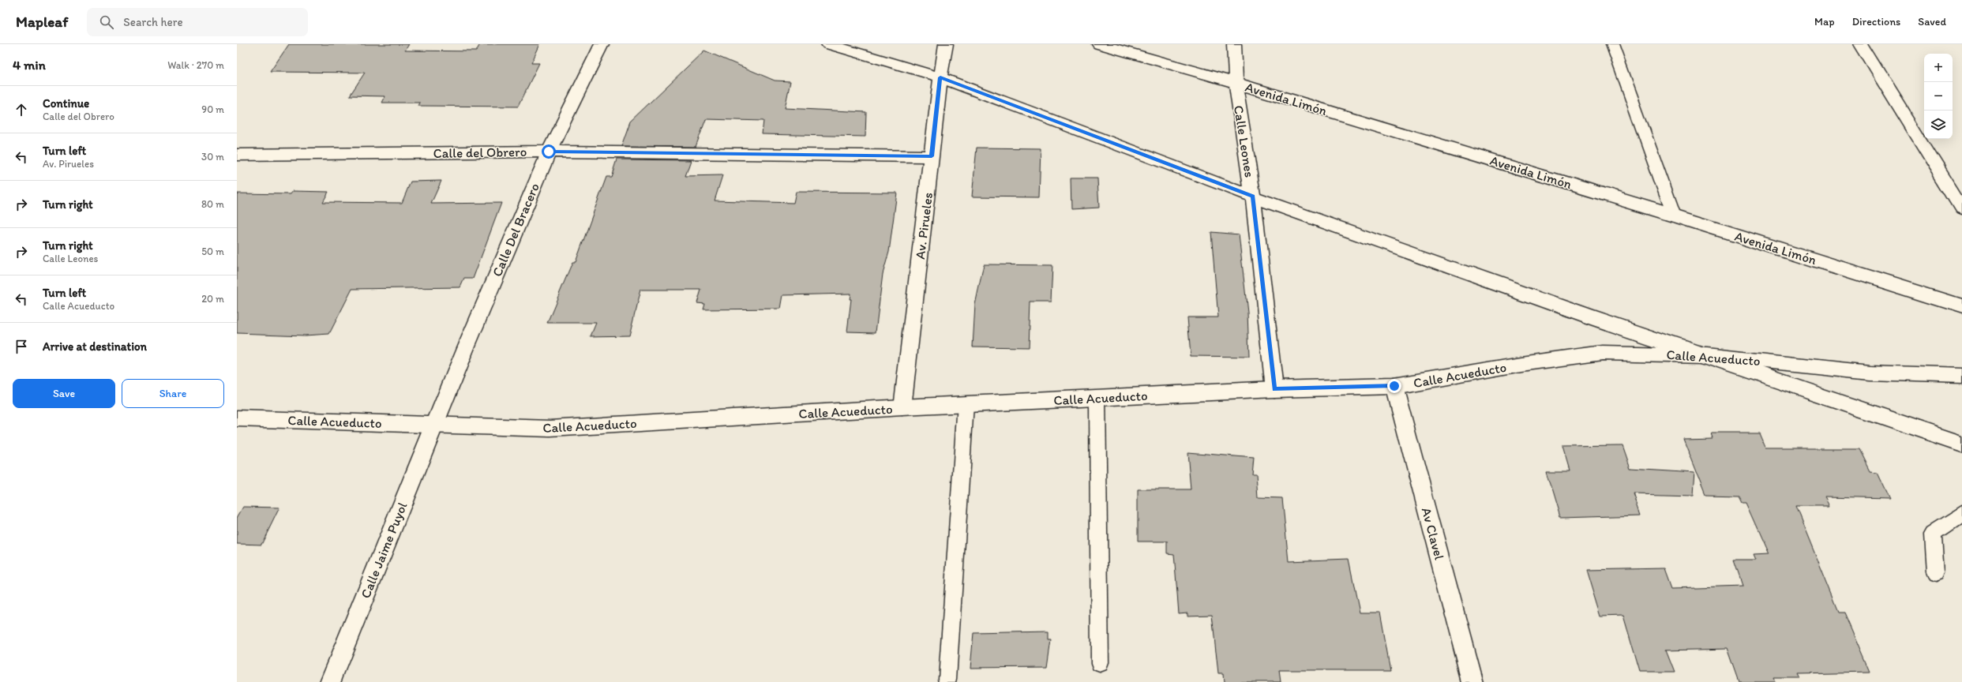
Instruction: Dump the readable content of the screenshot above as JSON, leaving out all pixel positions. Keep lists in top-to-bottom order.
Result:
{
  "streets": {
    "street": [
      "Avenida Limón",
      "Calle Leones",
      "Calle del Obrero",
      "Av. Pirueles",
      "Calle Del Bracero",
      "Calle Acueducto",
      "Av Clavel",
      "Calle Jaime Puyol"
    ]
  },
  "crossings": [
    ["Avenida Limón", "Calle Leones"],
    ["Calle Leones", "Calle Acueducto"],
    ["Calle del Obrero", "Av. Pirueles"],
    ["Calle del Obrero", "Calle Del Bracero"],
    ["Av. Pirueles", "Calle Acueducto"],
    ["Calle Del Bracero", "Calle Acueducto"],
    ["Calle Del Bracero", "Calle Jaime Puyol"],
    ["Calle Acueducto", "Av Clavel"],
    ["Calle Acueducto", "Calle Jaime Puyol"]
  ],
  "page": {
    "header": "Mapleaf",
    "search": "Search here",
    "nav": ["Map", "Directions", "Saved"],
    "heading": ["4 min", "Walk · 270 m"],
    "map_buttons": ["+", "−"],
    "list": [
      ["Continue", "Calle del Obrero", "90 m"],
      ["Turn left", "Av. Pirueles", "30 m"],
      ["Turn right", "80 m"],
      ["Turn right", "Calle Leones", "50 m"],
      ["Turn left", "Calle Acueducto", "20 m"],
      "Arrive at destination"
    ],
    "buttons": ["Save", "Share"]
  }
}
